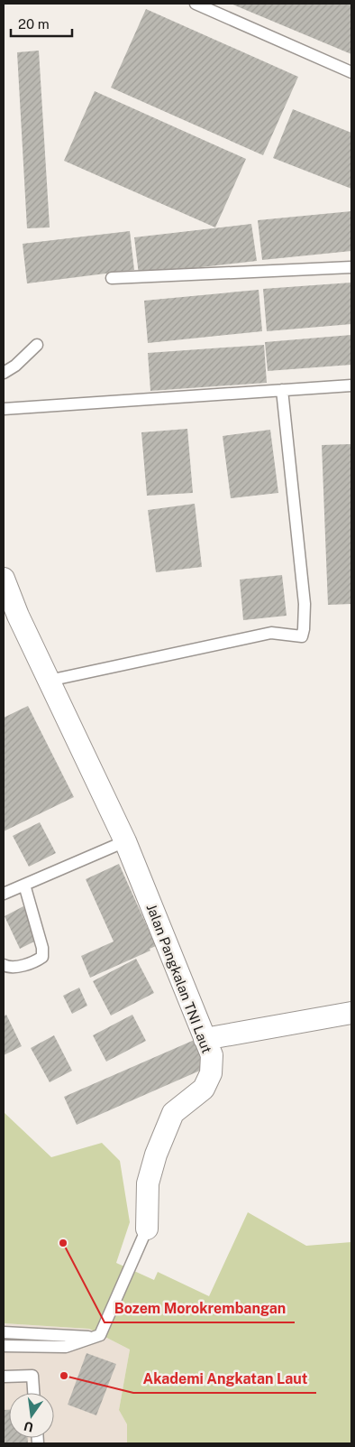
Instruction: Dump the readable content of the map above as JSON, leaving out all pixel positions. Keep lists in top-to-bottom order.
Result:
{
  "streets": {
    "street": ["Jalan Pangkalan TNI Laut"]
  },
  "places": ["Bozem Morokrembangan", "Akademi Angkatan Laut"],
  "scale_bar": "20 m",
  "north": "bottom"
}
